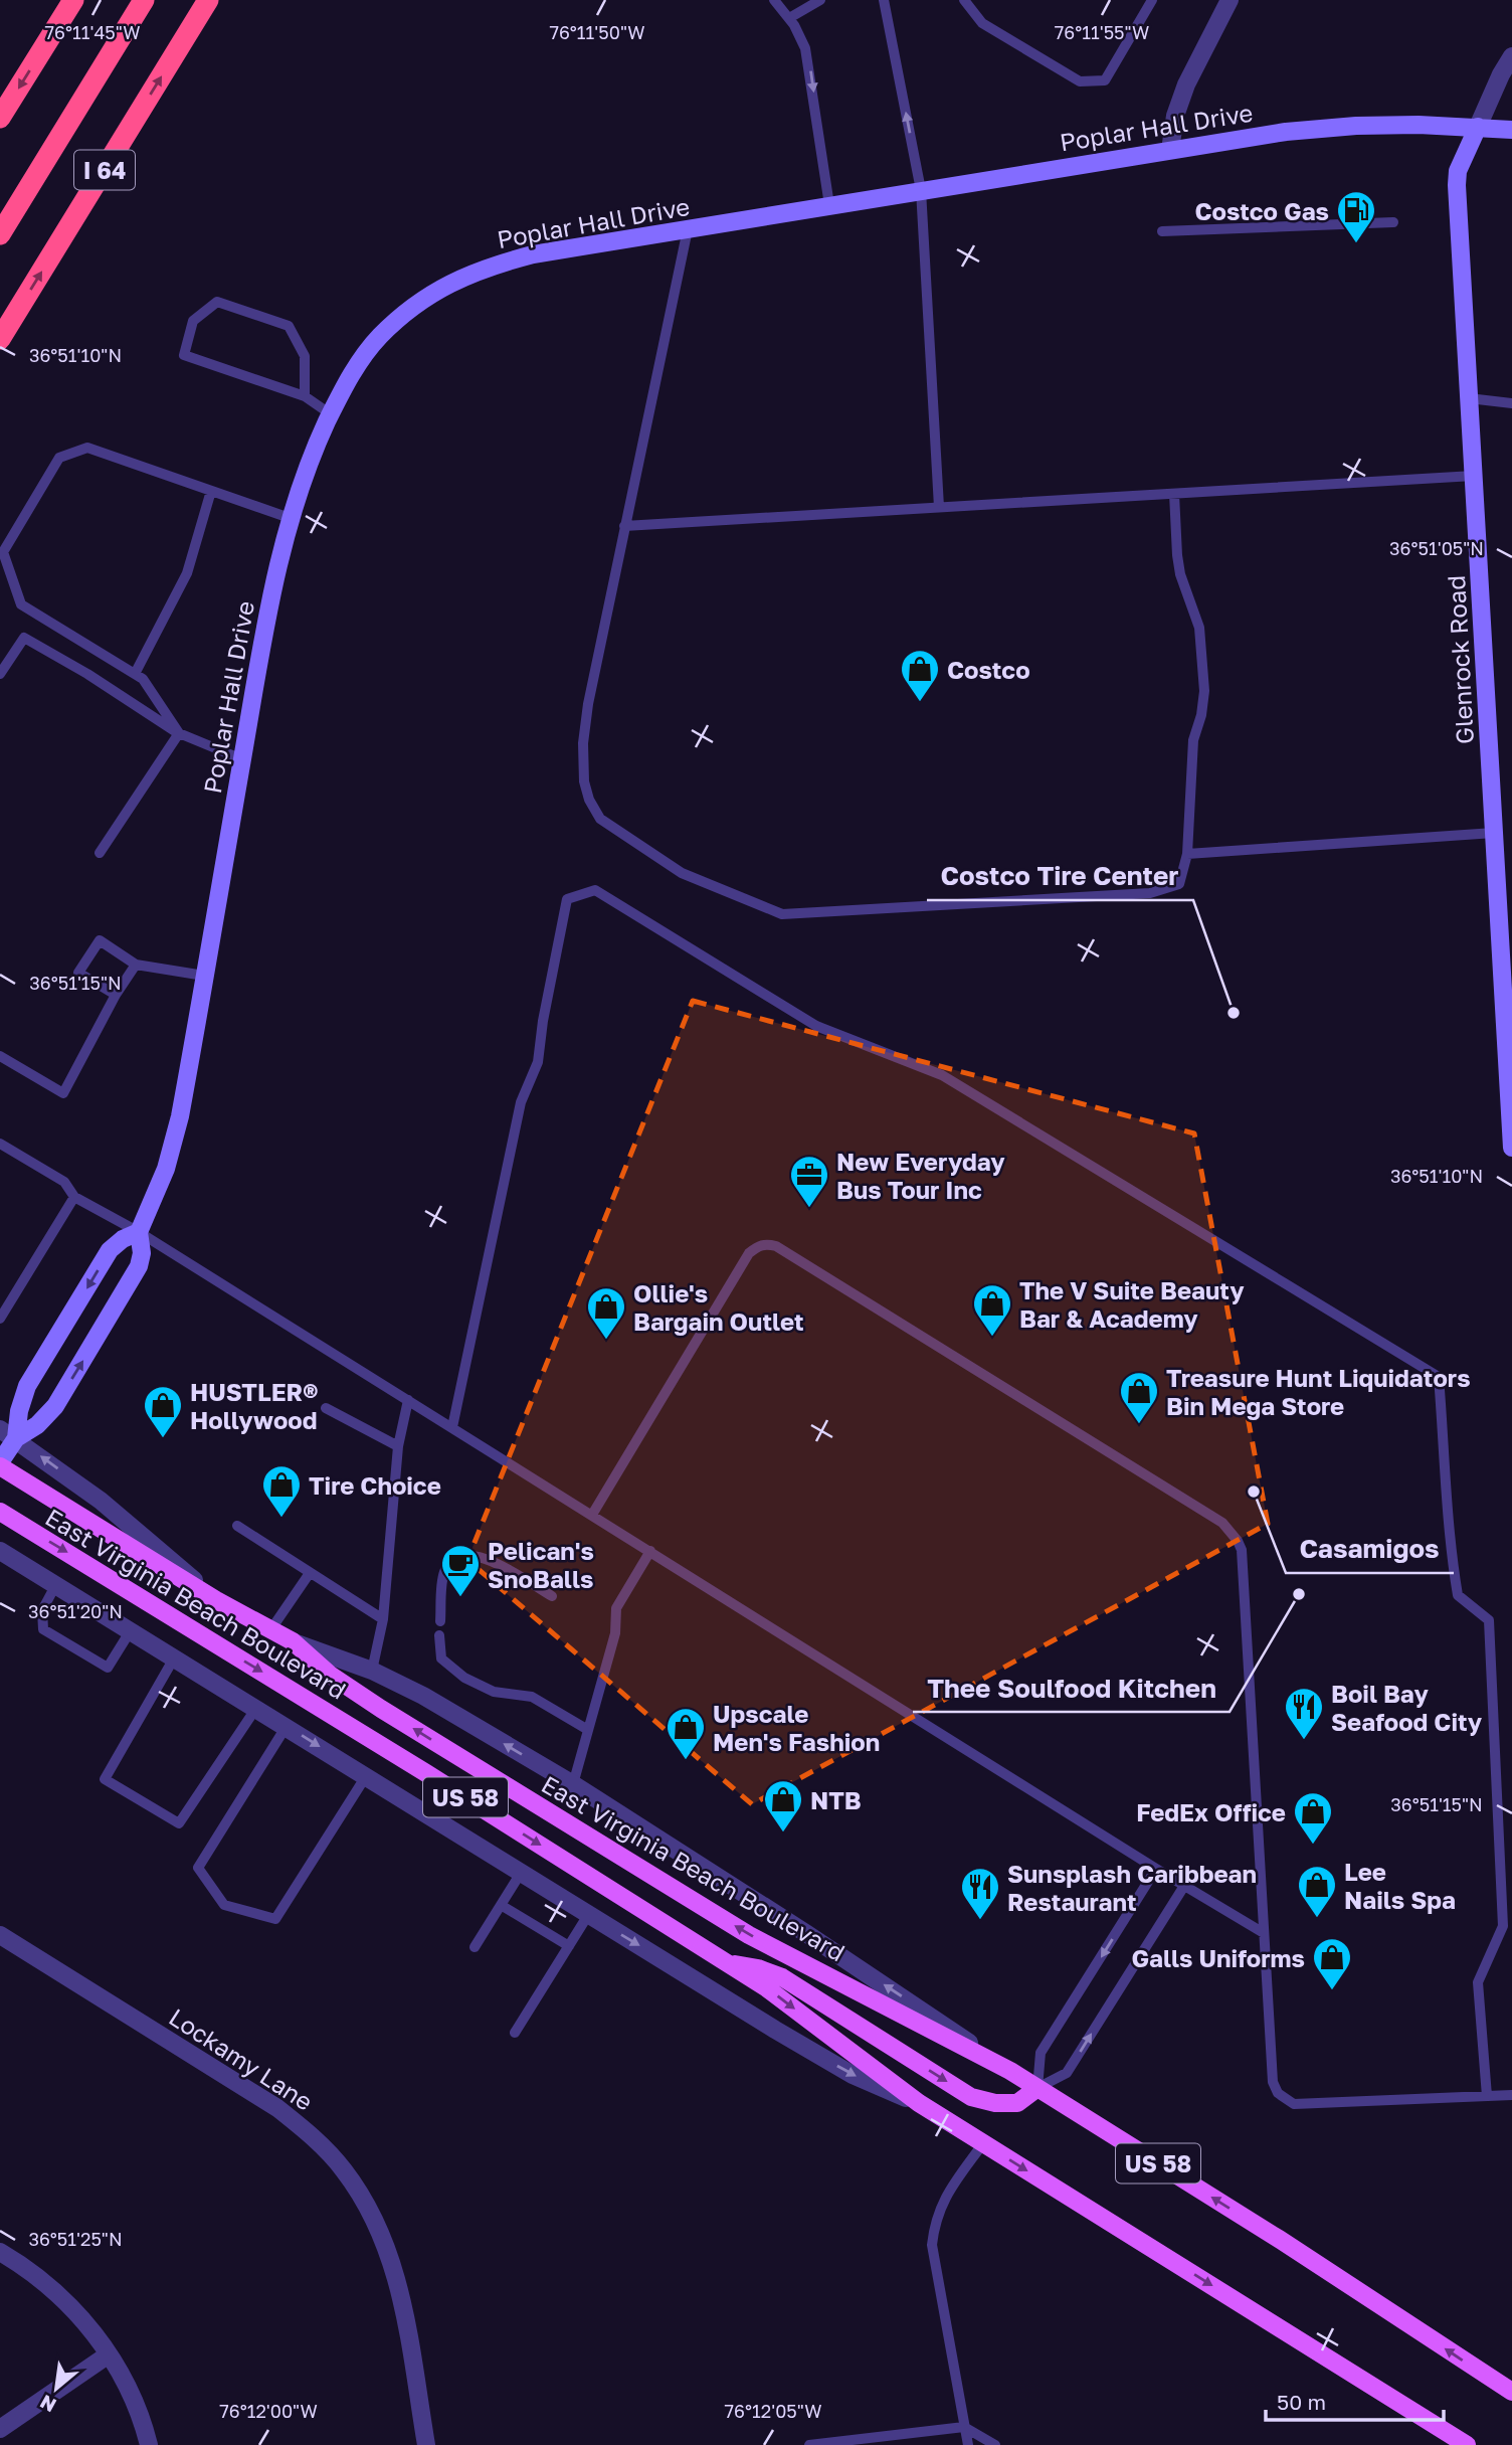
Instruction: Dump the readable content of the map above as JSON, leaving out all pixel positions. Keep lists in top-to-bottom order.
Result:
{
  "streets": {
    "highway": ["I 64"],
    "main road": ["East Virginia Beach Boulevard", "US 58"],
    "street": ["Poplar Hall Drive", "Glenrock Road", "Lockamy Lane"]
  },
  "crossings": [
    ["Poplar Hall Drive", "Glenrock Road"],
    ["Poplar Hall Drive", "East Virginia Beach Boulevard"]
  ],
  "places": {
    "fuel station": ["Costco Gas"],
    "shop": [
      "Costco",
      "The V Suite Beauty Bar & Academy",
      "Ollie's Bargain Outlet",
      "Treasure Hunt Liquidators Bin Mega Store",
      "HUSTLER® Hollywood",
      "Tire Choice",
      "Upscale Men's Fashion",
      "NTB",
      "FedEx Office",
      "Lee Nails Spa",
      "Galls Uniforms"
    ],
    "other": ["Costco Tire Center", "Casamigos", "Thee Soulfood Kitchen"],
    "office": ["New Everyday Bus Tour Inc"],
    "cafe": ["Pelican's SnoBalls"],
    "restaurant": ["Boil Bay Seafood City", "Sunsplash Caribbean Restaurant"]
  },
  "scale_bar": "50 m",
  "north": "bottom left",
  "coordinates": [
    "76°11'45\"W",
    "76°11'50\"W",
    "76°11'55\"W",
    "36°51'10\"N",
    "36°51'05\"N",
    "36°51'15\"N",
    "36°51'20\"N",
    "36°51'25\"N",
    "76°12'00\"W",
    "76°12'05\"W"
  ]
}
